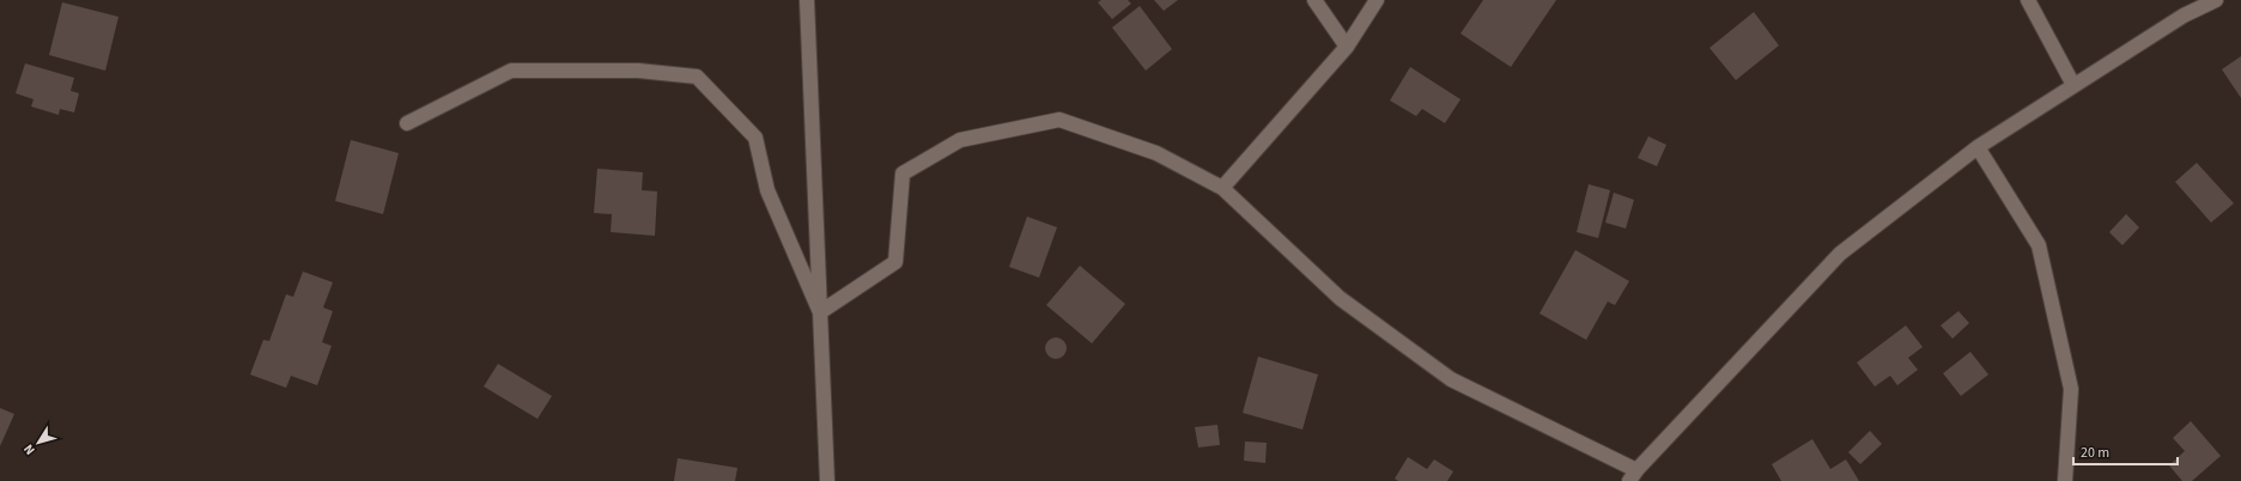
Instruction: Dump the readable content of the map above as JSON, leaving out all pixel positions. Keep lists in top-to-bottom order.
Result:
{
  "scale_bar": "20 m",
  "north": "bottom left"
}
